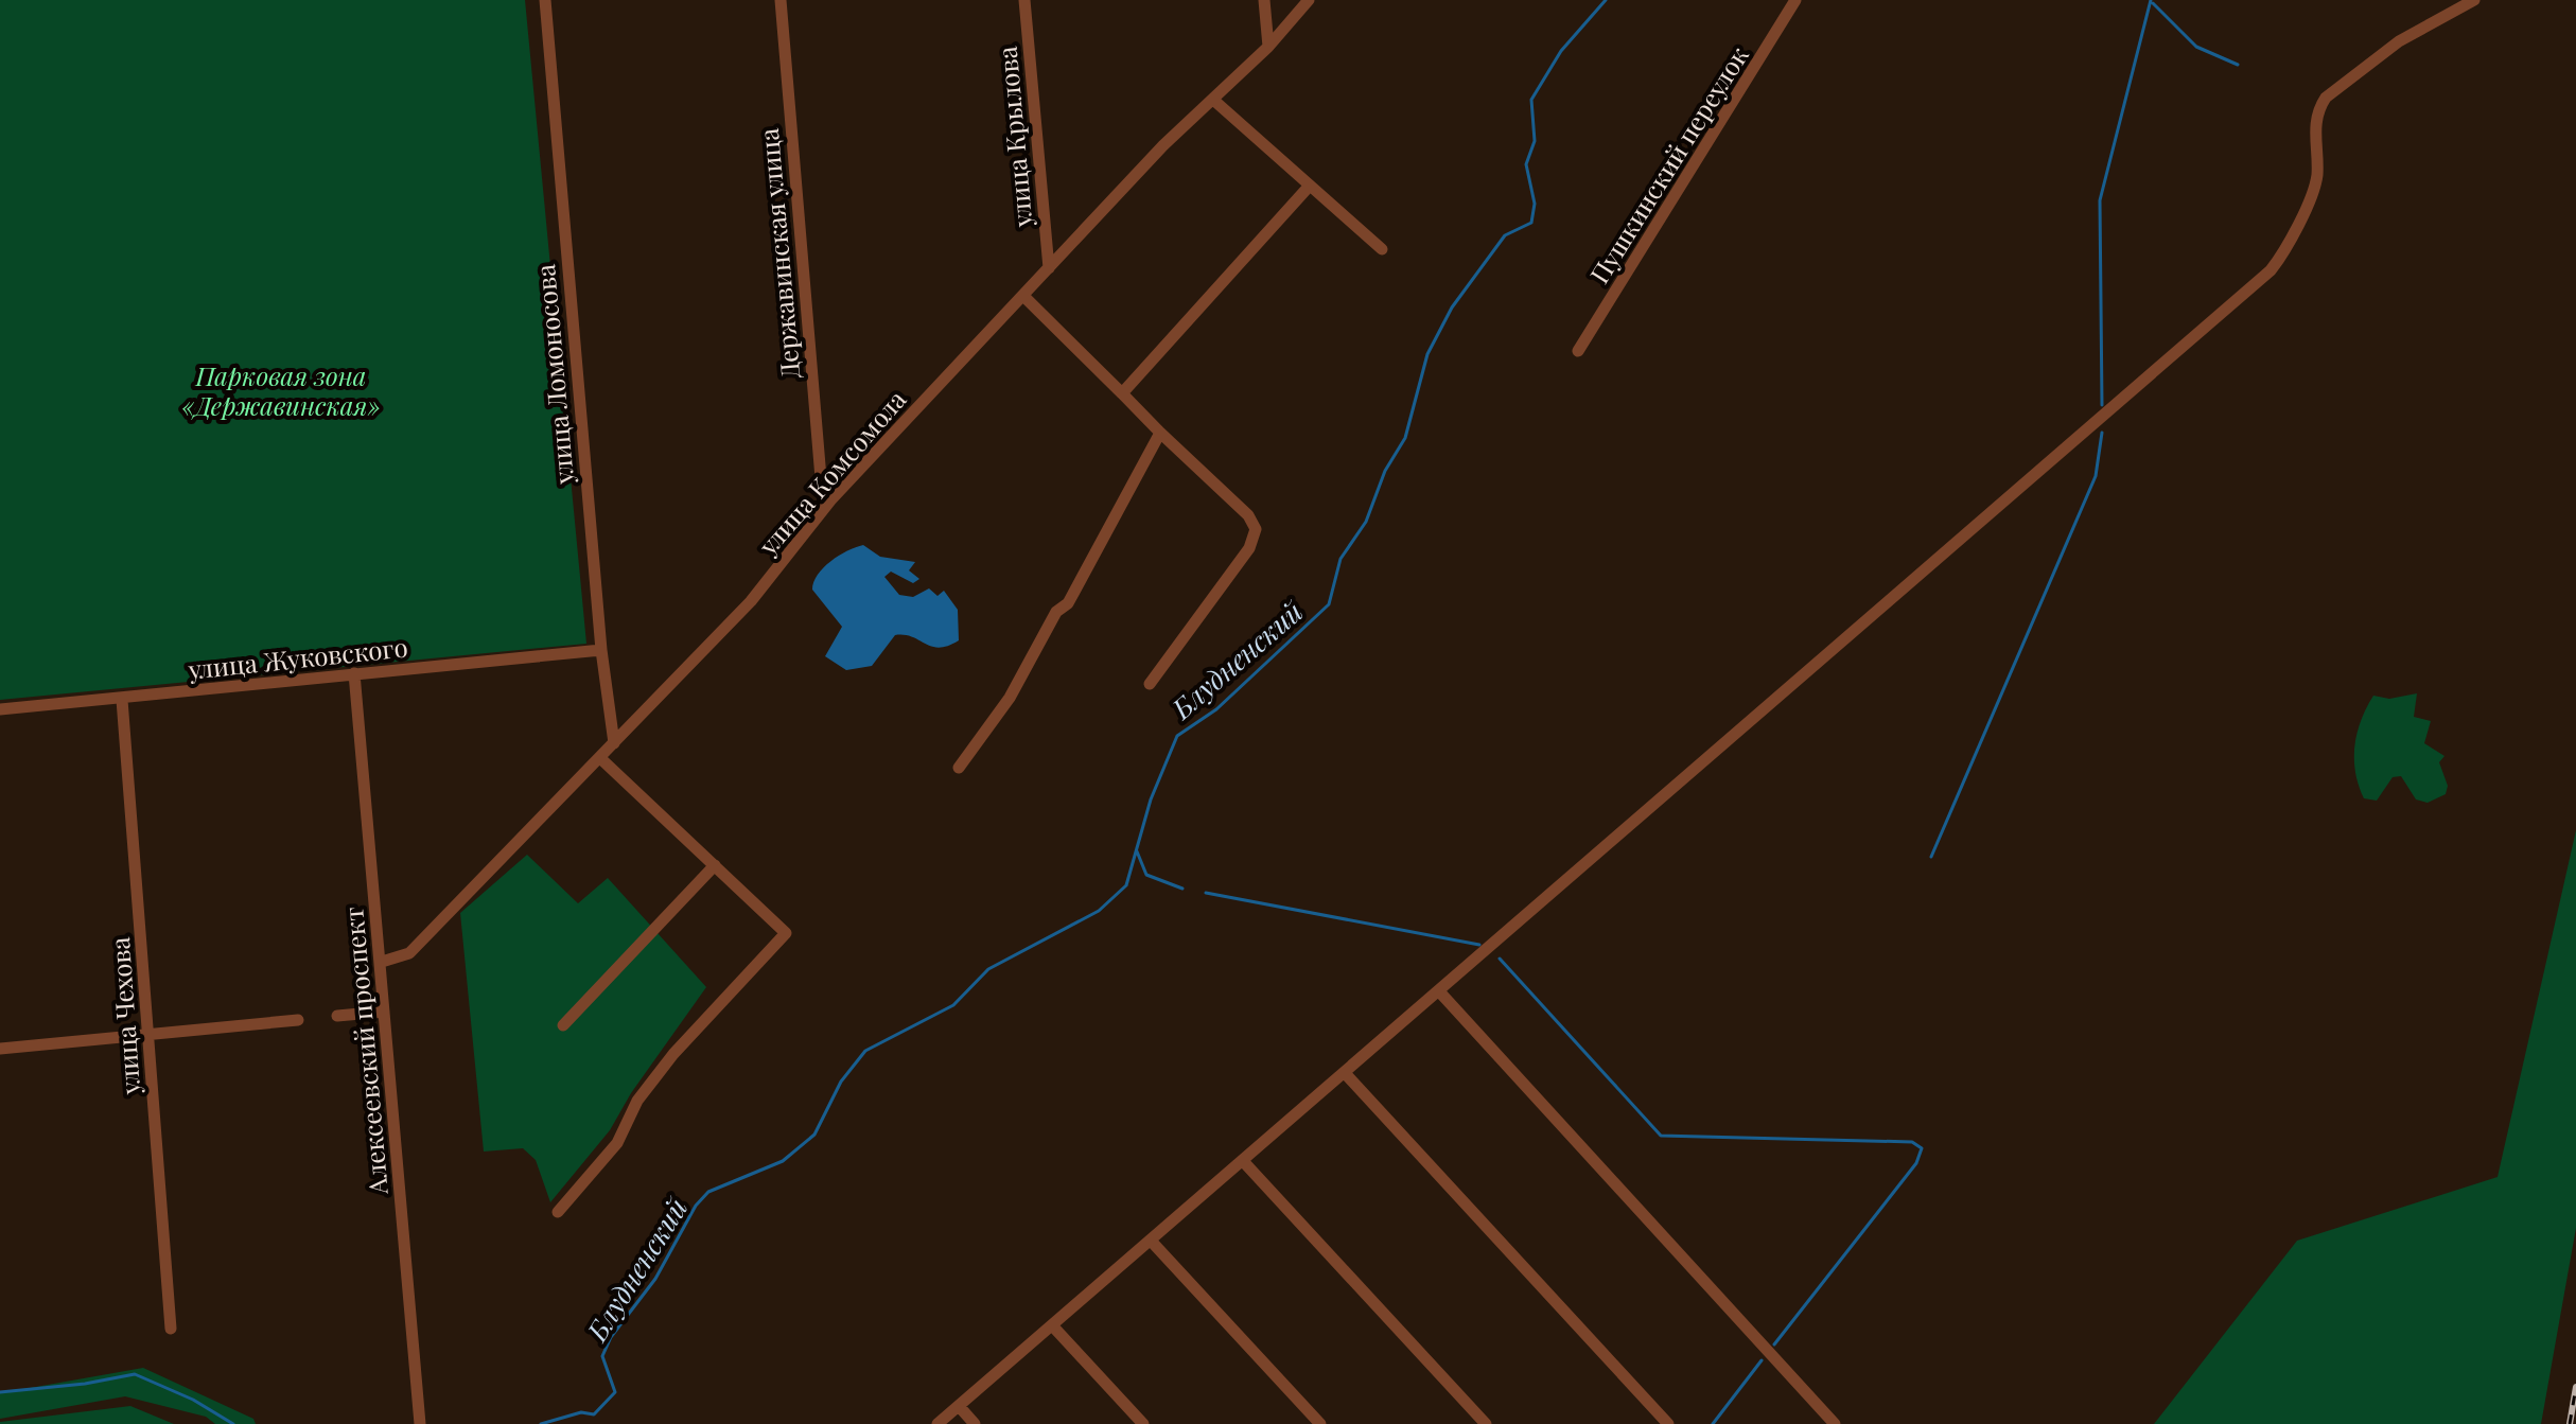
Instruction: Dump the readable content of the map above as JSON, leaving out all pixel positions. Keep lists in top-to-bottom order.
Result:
{
  "streets": {
    "street": [
      "улица Крылова",
      "Пушкинский переулок",
      "Державинская улица",
      "улица Ломоносова",
      "улица Комсомола",
      "улица Жуковского",
      "улица Чехова",
      "Алексеевский проспект"
    ]
  },
  "crossings": [
    ["улица Крылова", "улица Комсомола"],
    ["Державинская улица", "улица Комсомола"],
    ["улица Ломоносова", "улица Комсомола"],
    ["улица Ломоносова", "улица Жуковского"],
    ["улица Комсомола", "Алексеевский проспект"],
    ["улица Жуковского", "улица Чехова"],
    ["улица Жуковского", "Алексеевский проспект"]
  ],
  "water": ["Блудненский"],
  "parks": ["Парковая зона «Державинская»"]
}
